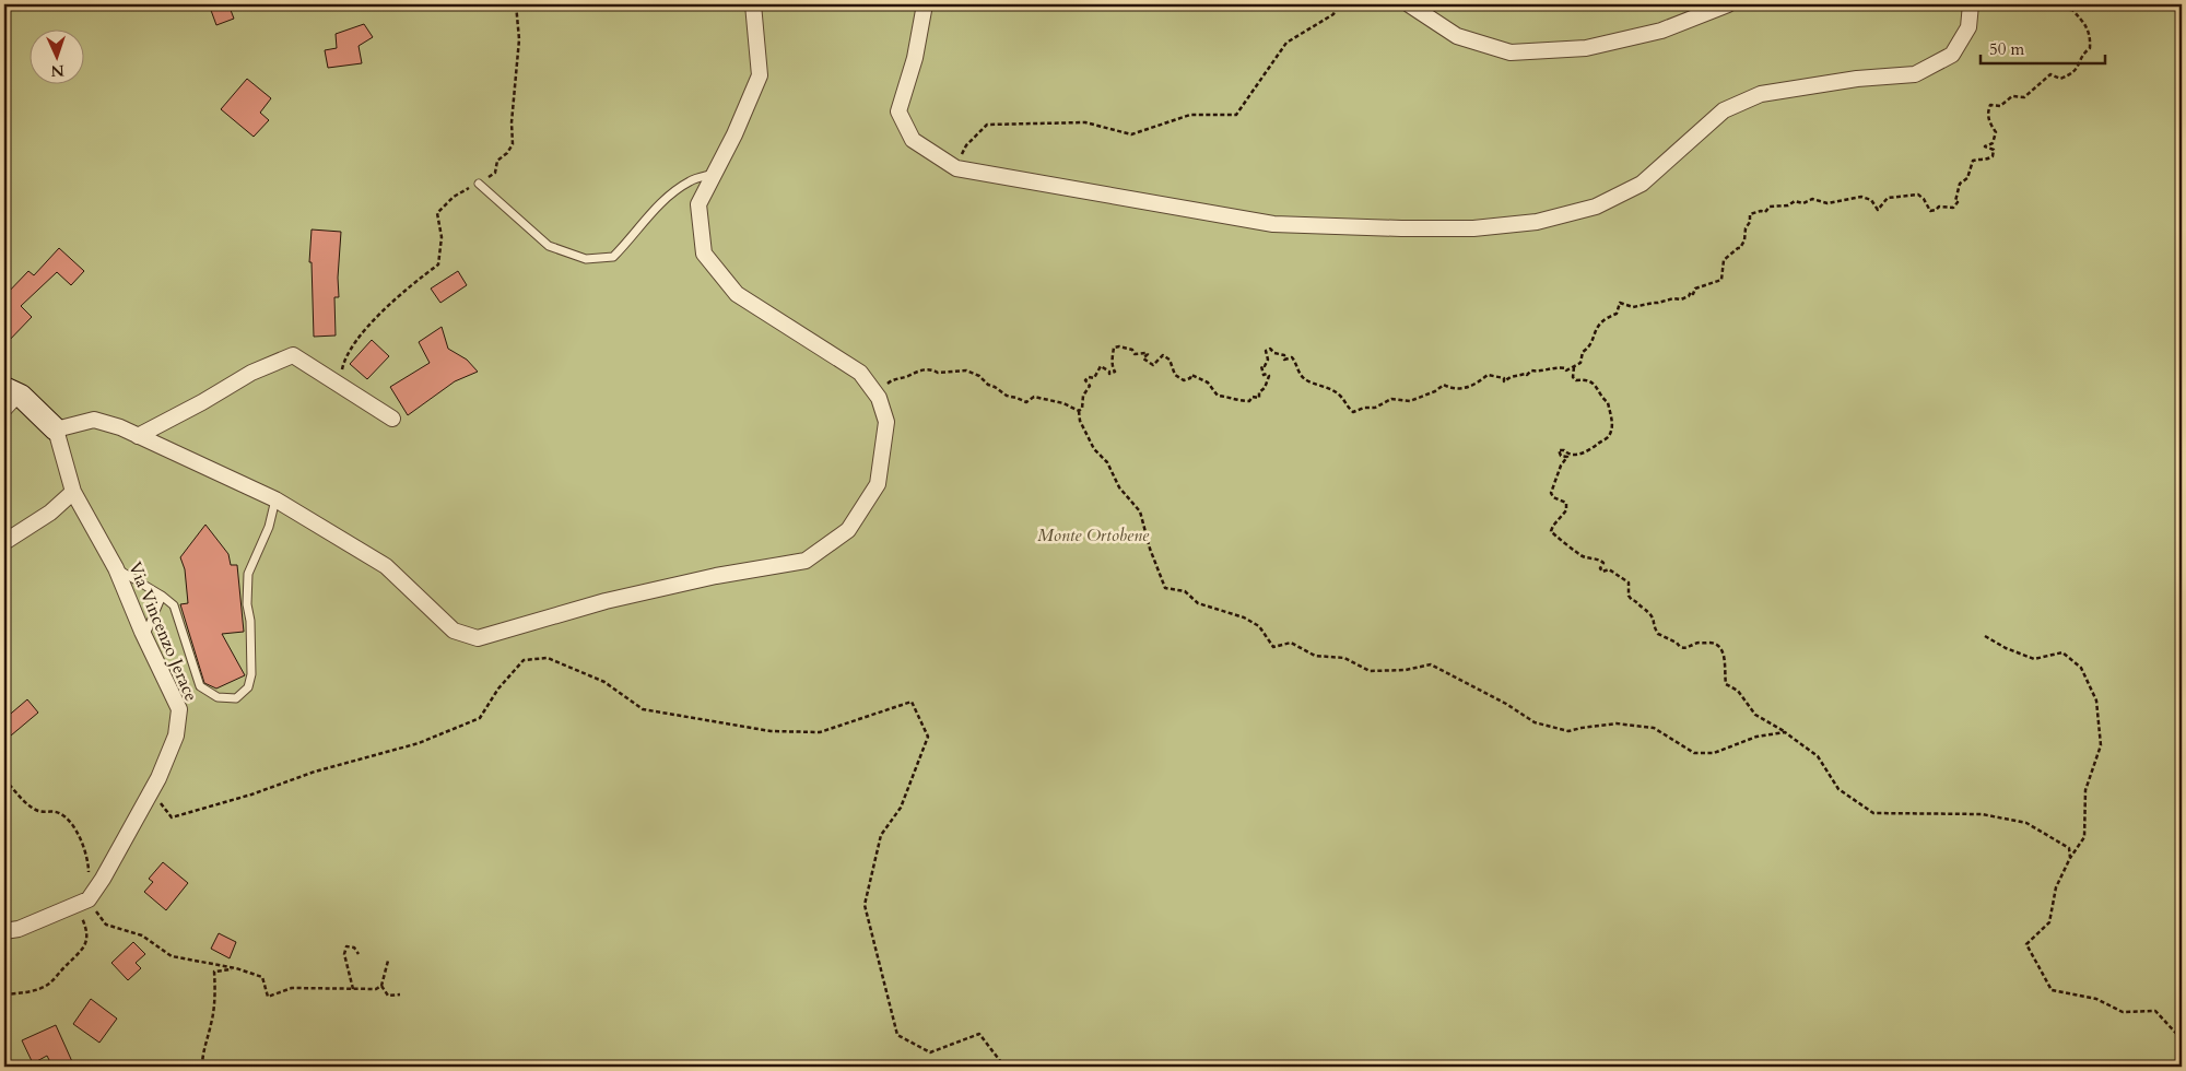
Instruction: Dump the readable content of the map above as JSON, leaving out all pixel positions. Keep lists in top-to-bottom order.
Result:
{
  "streets": {
    "street": ["Via Vincenzo Jerace"]
  },
  "parks": ["Monte Ortobene"],
  "scale_bar": "50 m",
  "north": "bottom"
}
